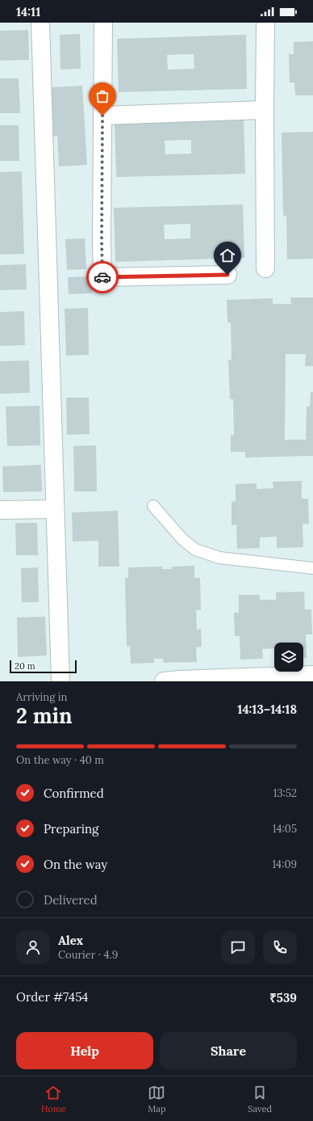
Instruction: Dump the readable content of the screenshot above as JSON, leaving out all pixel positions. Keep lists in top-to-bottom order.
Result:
{
  "scale_bar": "20 m",
  "page": {
    "status": "14:11",
    "scale": "20 m",
    "heading": ["2 min", "Arriving in", "14:13–14:18"],
    "panel": [
      "Alex",
      "Courier · 4.9",
      "Order #7454",
      "₹539"
    ],
    "bar": "On the way · 40 m",
    "list": [
      ["Confirmed", "13:52"],
      ["Preparing", "14:05"],
      ["On the way", "14:09"],
      "Delivered"
    ],
    "buttons": ["Help", "Share"],
    "tabs": ["Home", "Map", "Saved"]
  }
}
